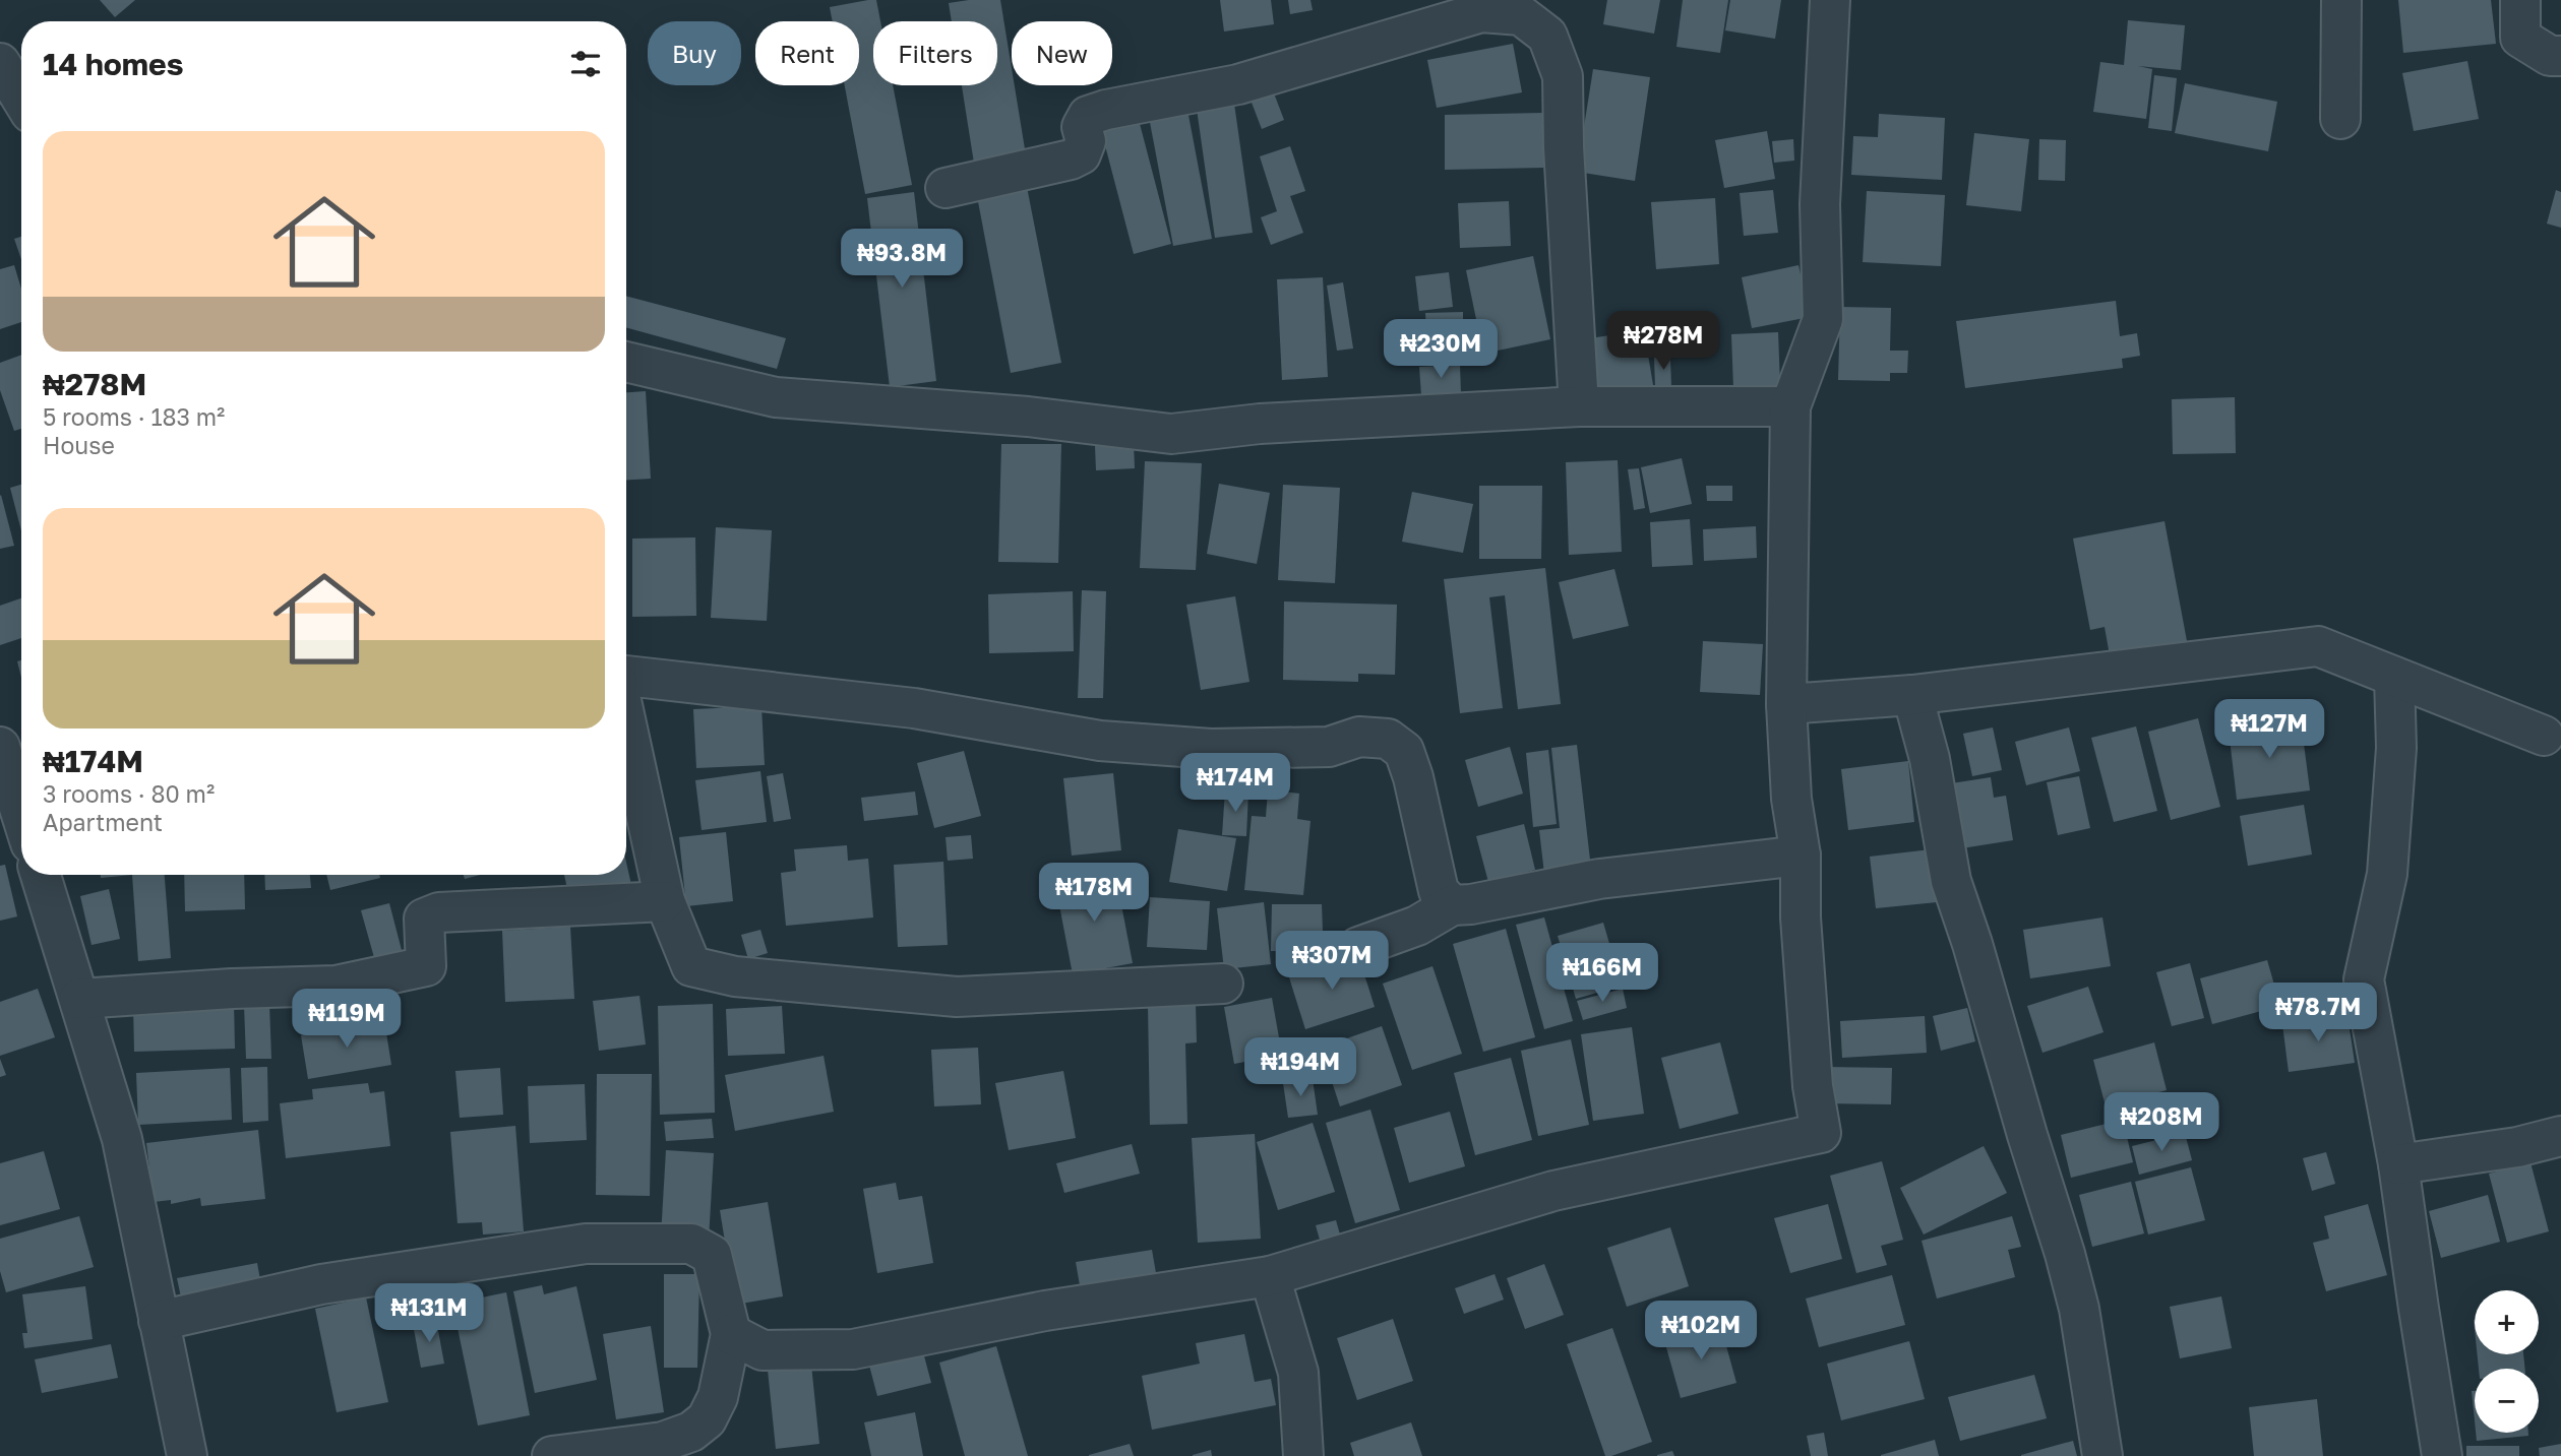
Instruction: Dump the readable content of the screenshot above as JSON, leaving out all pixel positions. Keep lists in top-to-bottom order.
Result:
{
  "page": {
    "chip": [
      "Buy",
      "Rent",
      "Filters",
      "New"
    ],
    "heading": "14 homes",
    "list": [
      {
        "name": "₦278M",
        "note": "5 rooms · 183 m² · House"
      },
      {
        "name": "₦174M",
        "note": "3 rooms · 80 m² · Apartment"
      }
    ],
    "price": [
      "₦93.8M",
      "₦278M",
      "₦230M",
      "₦127M",
      "₦174M",
      "₦178M",
      "₦307M",
      "₦166M",
      "₦78.7M",
      "₦119M",
      "₦194M",
      "₦208M",
      "₦131M",
      "₦102M"
    ],
    "map_buttons": ["+", "−"]
  }
}
